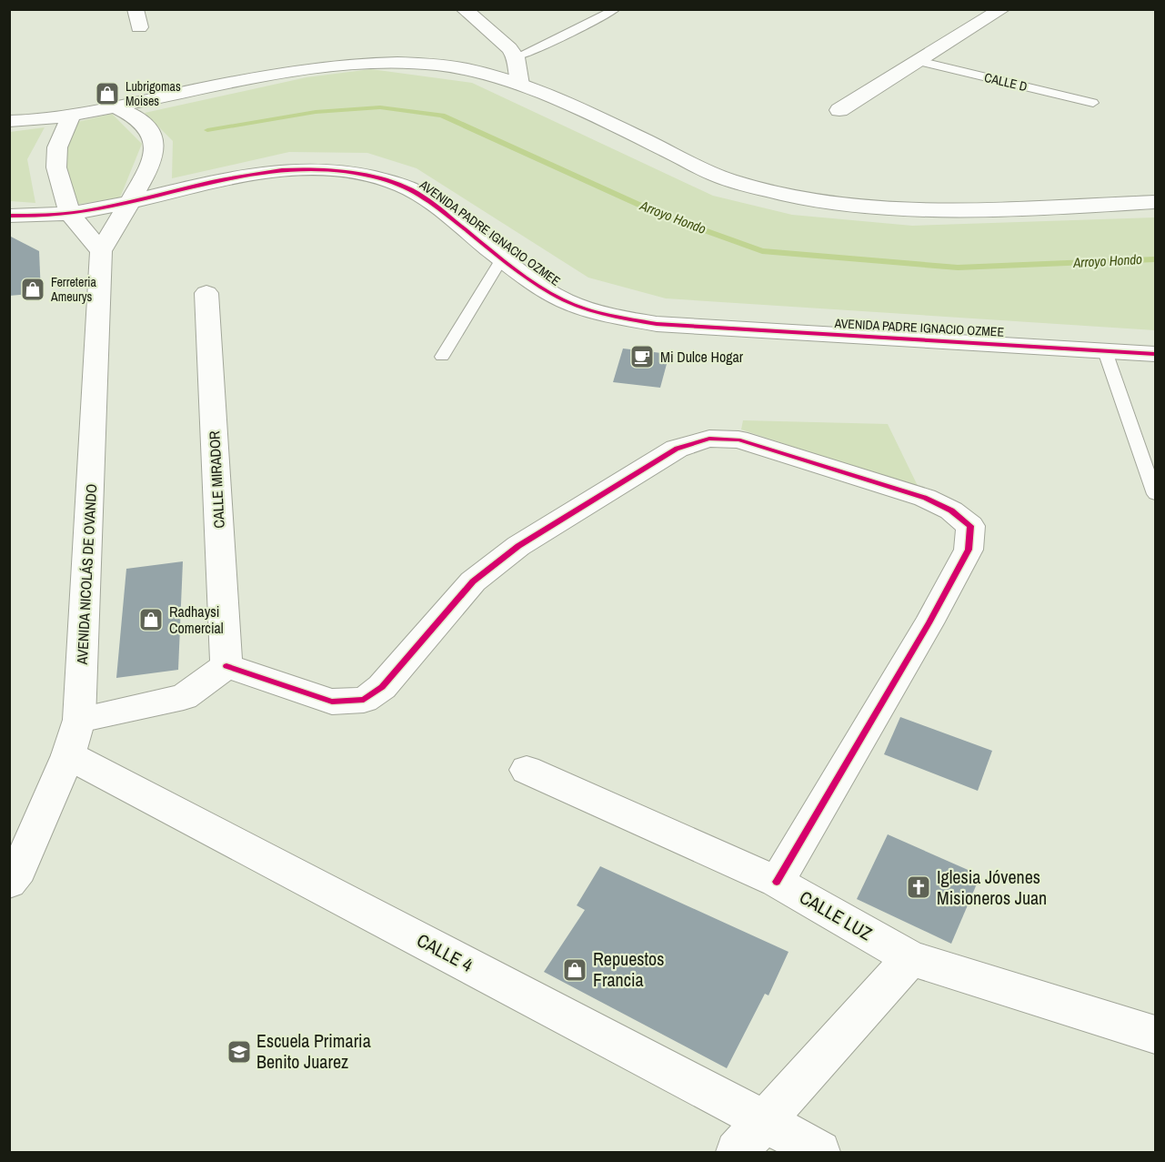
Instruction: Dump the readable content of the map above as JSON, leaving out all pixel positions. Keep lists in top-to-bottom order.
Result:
{
  "streets": {
    "street": [
      "AVENIDA PADRE IGNACIO OZMEE",
      "CALLE MIRADOR",
      "AVENIDA NICOLÁS DE OVANDO",
      "CALLE LUZ",
      "CALLE 4"
    ],
    "lane": ["CALLE D"]
  },
  "crossings": [
    ["AVENIDA PADRE IGNACIO OZMEE", "AVENIDA NICOLÁS DE OVANDO"],
    ["AVENIDA NICOLÁS DE OVANDO", "CALLE 4"]
  ],
  "water": ["Arroyo Hondo"],
  "places": {
    "shop": [
      "Lubrigomas Moises",
      "Ferreteria Ameurys",
      "Radhaysi Comercial",
      "Repuestos Francia"
    ],
    "cafe": ["Mi Dulce Hogar"],
    "church": ["Iglesia Jóvenes Misioneros Juan"],
    "school or university": ["Escuela Primaria Benito Juarez"]
  }
}
